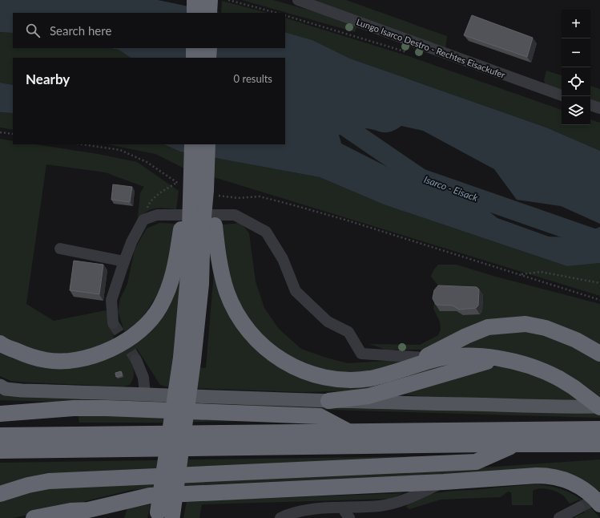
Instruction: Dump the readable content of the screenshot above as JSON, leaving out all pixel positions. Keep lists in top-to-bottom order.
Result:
{
  "streets": {
    "street": ["Lungo Isarco Destro - Rechtes Eisackufer"]
  },
  "water": ["Isarco - Eisack"],
  "page": {
    "map_buttons": ["+", "−"],
    "search": "Search here",
    "heading": ["Nearby", "0 results"]
  }
}
